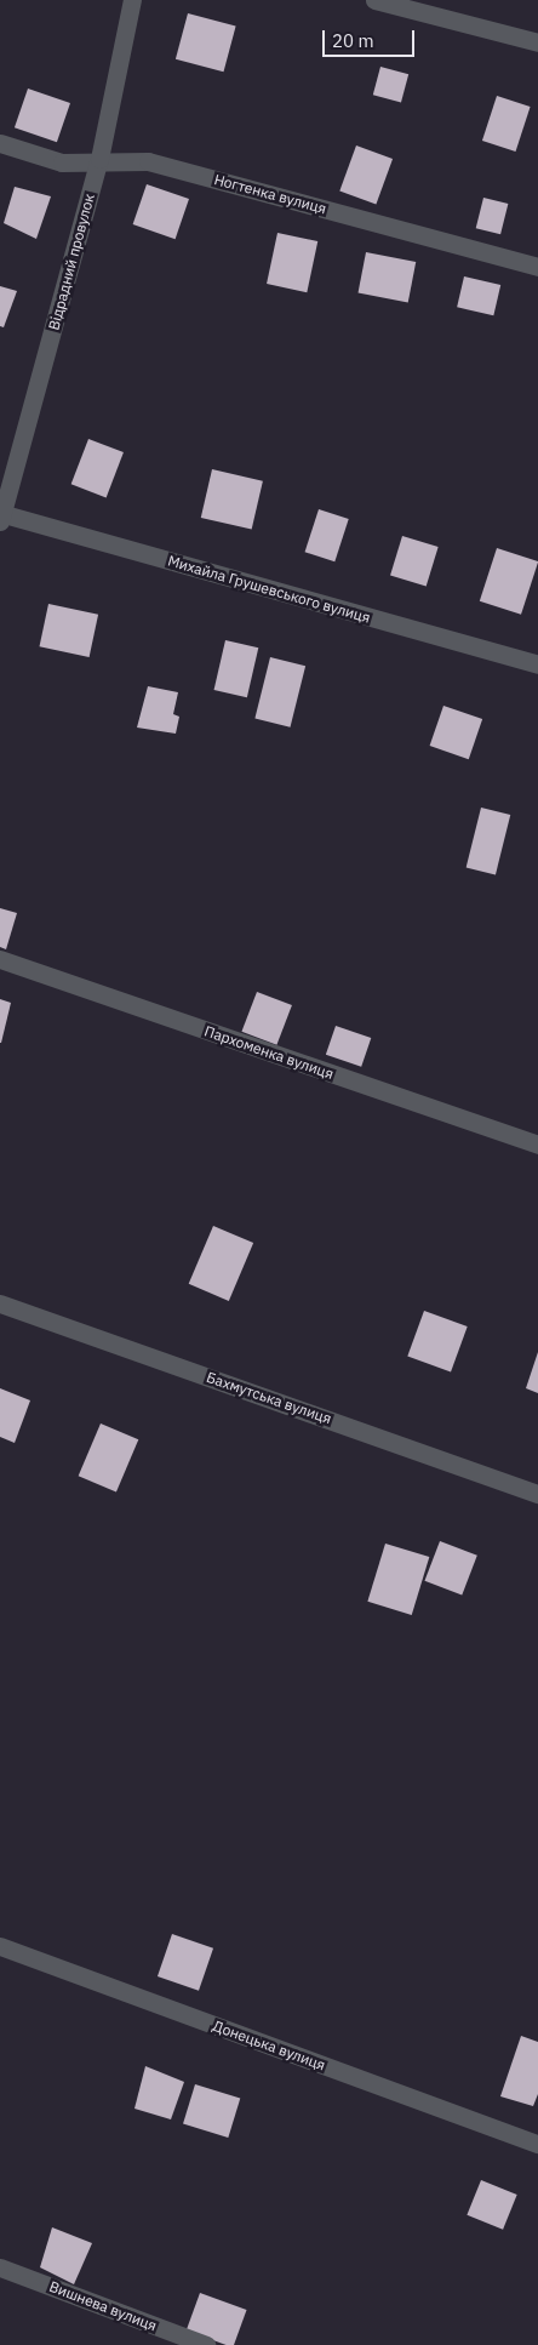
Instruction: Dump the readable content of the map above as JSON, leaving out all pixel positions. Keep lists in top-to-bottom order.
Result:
{
  "streets": {
    "street": [
      "Ногтенка вулиця",
      "Відрадний провулок",
      "Михайла Грушевського вулиця",
      "Пархоменка вулиця",
      "Бахмутська вулиця",
      "Донецька вулиця",
      "Вишнева вулиця"
    ]
  },
  "crossings": [
    ["Ногтенка вулиця", "Відрадний провулок"],
    ["Відрадний провулок", "Михайла Грушевського вулиця"]
  ],
  "scale_bar": "20 m"
}
